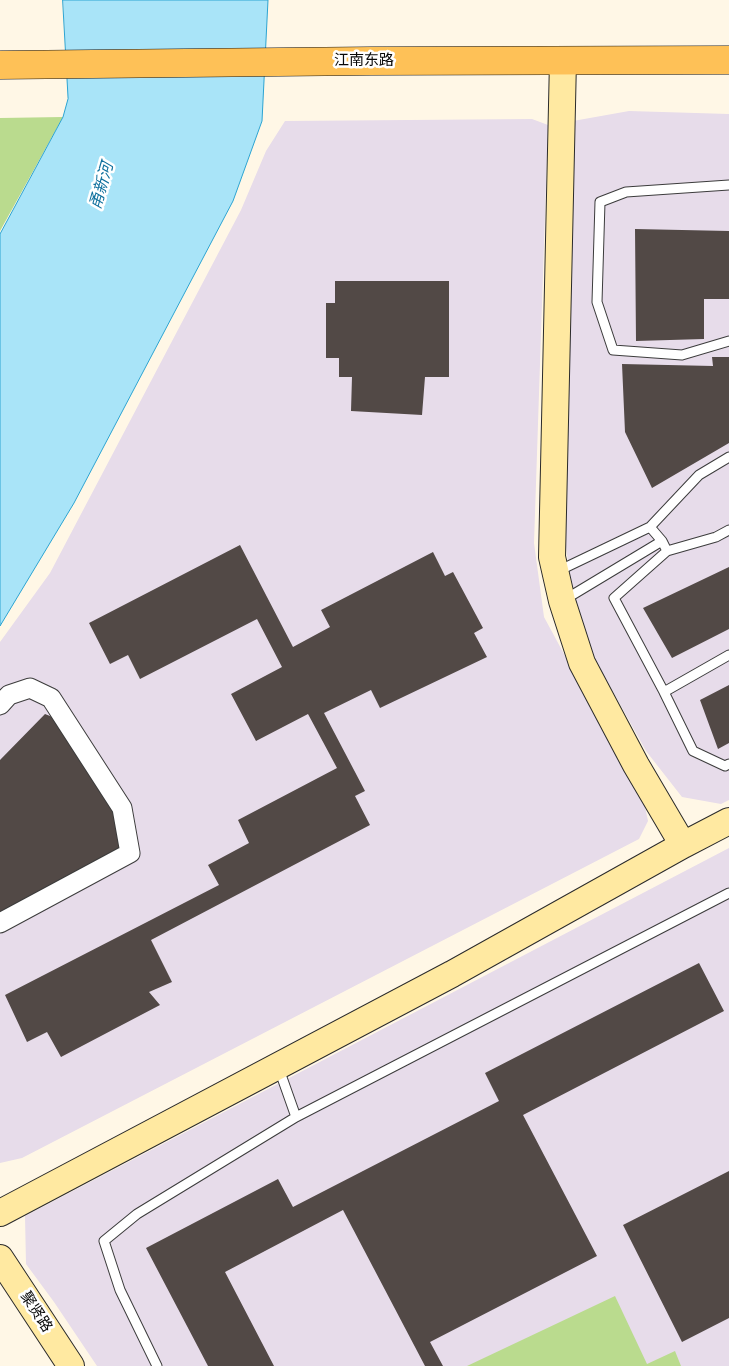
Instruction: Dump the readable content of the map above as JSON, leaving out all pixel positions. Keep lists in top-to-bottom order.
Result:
{
  "streets": {
    "main road": ["江南东路"],
    "street": ["聚贤路"]
  },
  "water": ["甬新河"]
}
